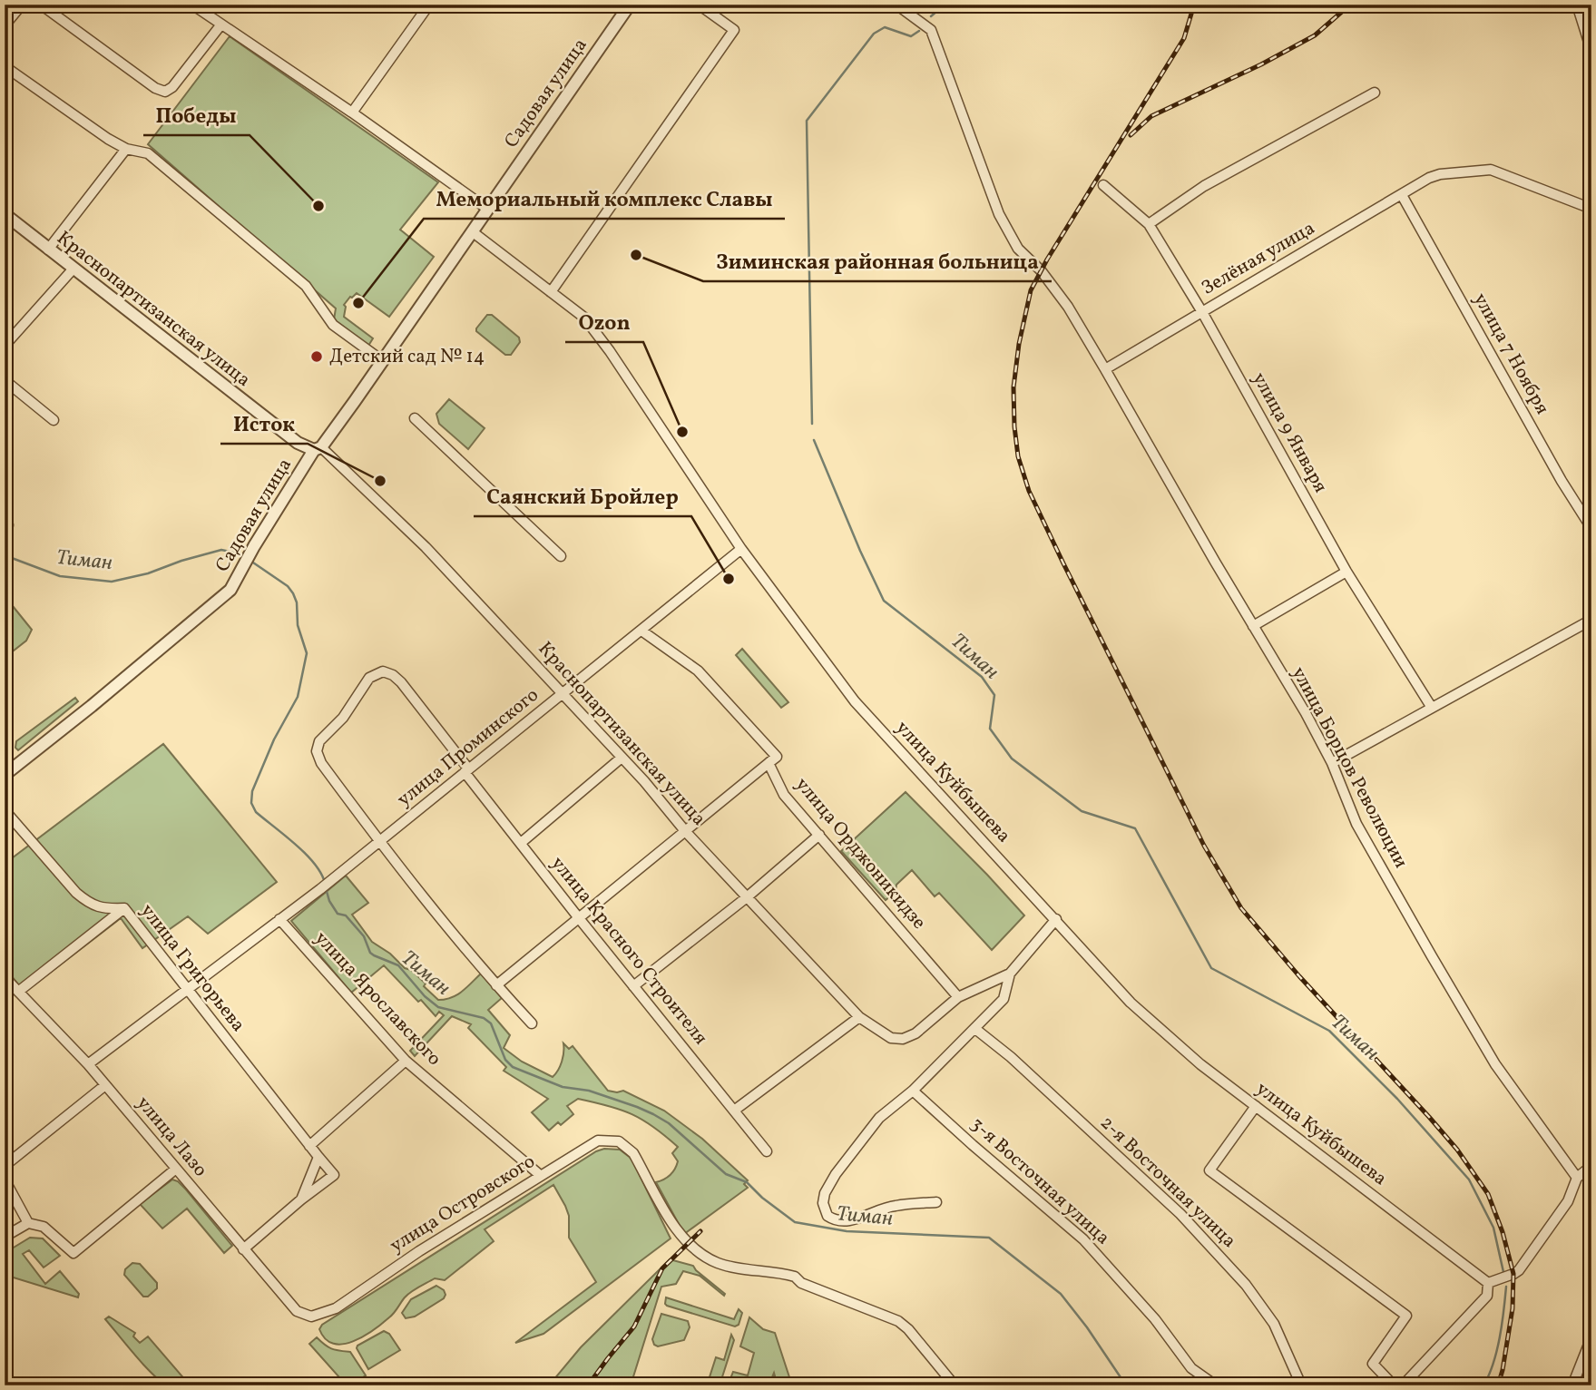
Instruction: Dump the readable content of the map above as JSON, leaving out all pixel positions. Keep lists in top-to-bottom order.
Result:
{
  "streets": {
    "street": [
      "Садовая улица",
      "Зелёная улица",
      "Краснопартизанская улица",
      "улица 7 Ноября",
      "улица 9 Января",
      "улица Проминского",
      "улица Борцов Революции",
      "улица Куйбышева",
      "улица Орджоникидзе",
      "улица Красного Строителя",
      "улица Григорьева",
      "улица Ярославского",
      "улица Лазо",
      "3-я Восточная улица",
      "2-я Восточная улица",
      "улица Островского"
    ]
  },
  "crossings": [
    ["Садовая улица", "Краснопартизанская улица"],
    ["Садовая улица", "улица Куйбышева"],
    ["Зелёная улица", "улица 7 Ноября"],
    ["Зелёная улица", "улица 9 Января"],
    ["Зелёная улица", "улица Борцов Революции"],
    ["Краснопартизанская улица", "улица Проминского"],
    ["Краснопартизанская улица", "улица Орджоникидзе"],
    ["улица Проминского", "улица Куйбышева"],
    ["улица Проминского", "улица Орджоникидзе"],
    ["улица Проминского", "улица Красного Строителя"],
    ["улица Проминского", "улица Ярославского"],
    ["улица Ярославского", "улица Островского"],
    ["улица Лазо", "улица Островского"]
  ],
  "water": ["Тиман"],
  "places": [
    "Победы",
    "Зиминская районная больница",
    "Мемориальный комплекс Славы",
    "Детский сад № 14",
    "Ozon",
    "Исток",
    "Саянский Бройлер"
  ]
}
